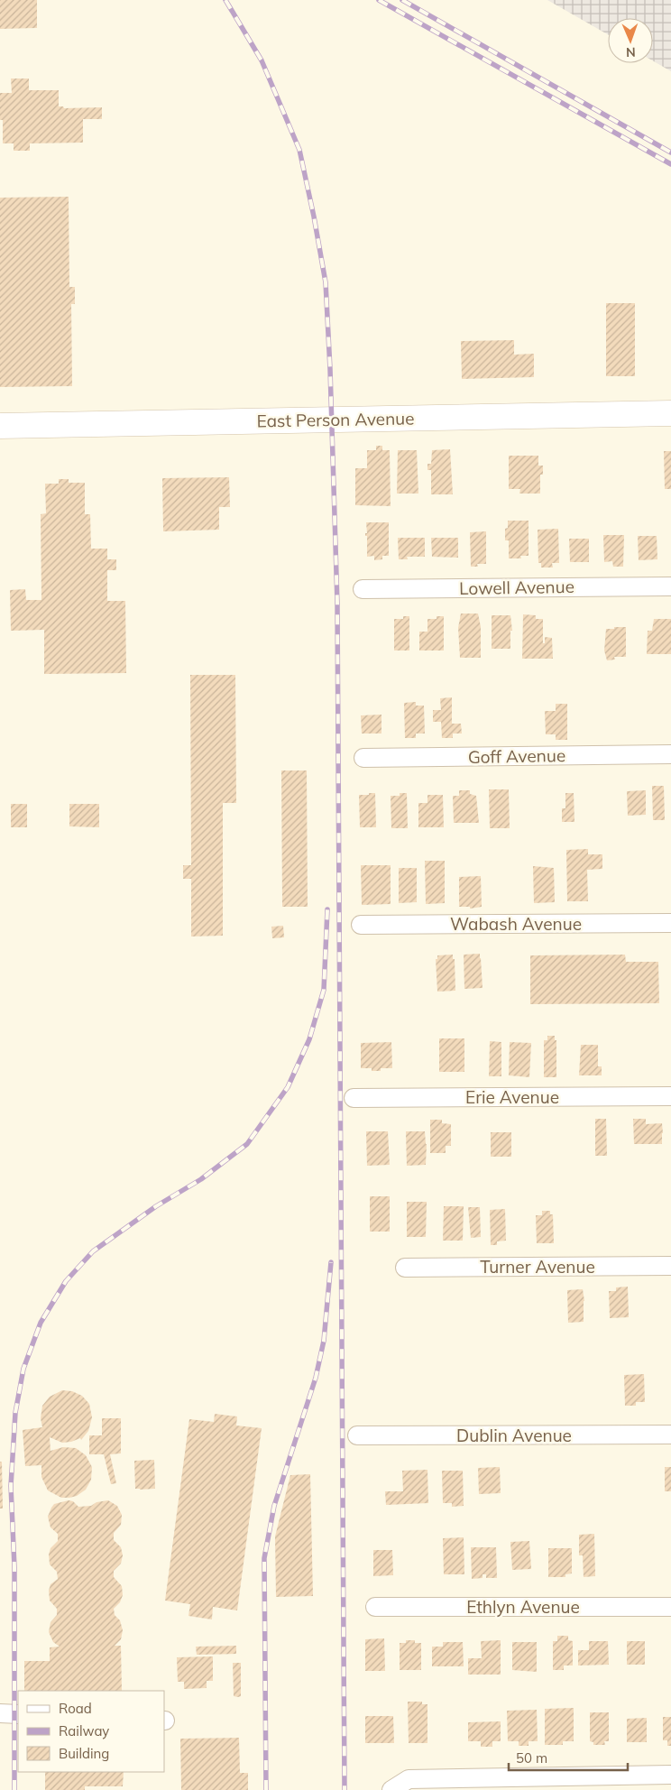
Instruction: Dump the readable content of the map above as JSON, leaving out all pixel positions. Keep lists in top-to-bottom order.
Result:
{
  "streets": {
    "main road": ["East Person Avenue"],
    "street": [
      "Lowell Avenue",
      "Goff Avenue",
      "Wabash Avenue",
      "Erie Avenue",
      "Turner Avenue",
      "Dublin Avenue",
      "Ethlyn Avenue"
    ]
  },
  "legend": ["Road", "Railway", "Building"],
  "scale_bar": "50 m",
  "north": "bottom"
}
